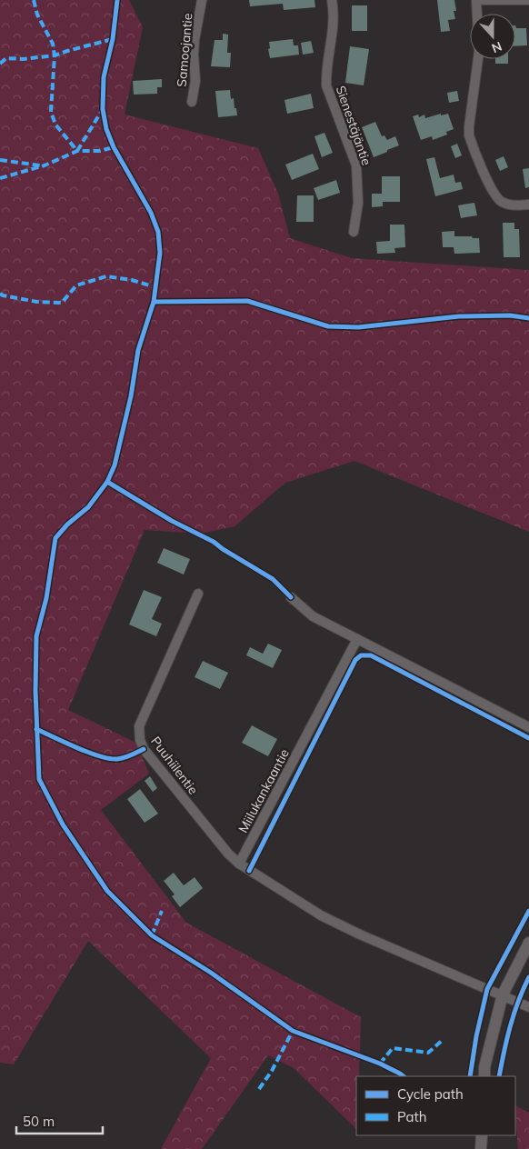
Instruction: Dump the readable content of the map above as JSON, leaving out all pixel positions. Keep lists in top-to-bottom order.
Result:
{
  "streets": {
    "street": [
      "Samoojantie",
      "Sienestäjäntie",
      "Puuhiilentie",
      "Miilukankaantie"
    ]
  },
  "crossings": [
    ["Puuhiilentie", "Miilukankaantie"]
  ],
  "legend": ["Cycle path", "Path"],
  "scale_bar": "50 m",
  "north": "bottom"
}
